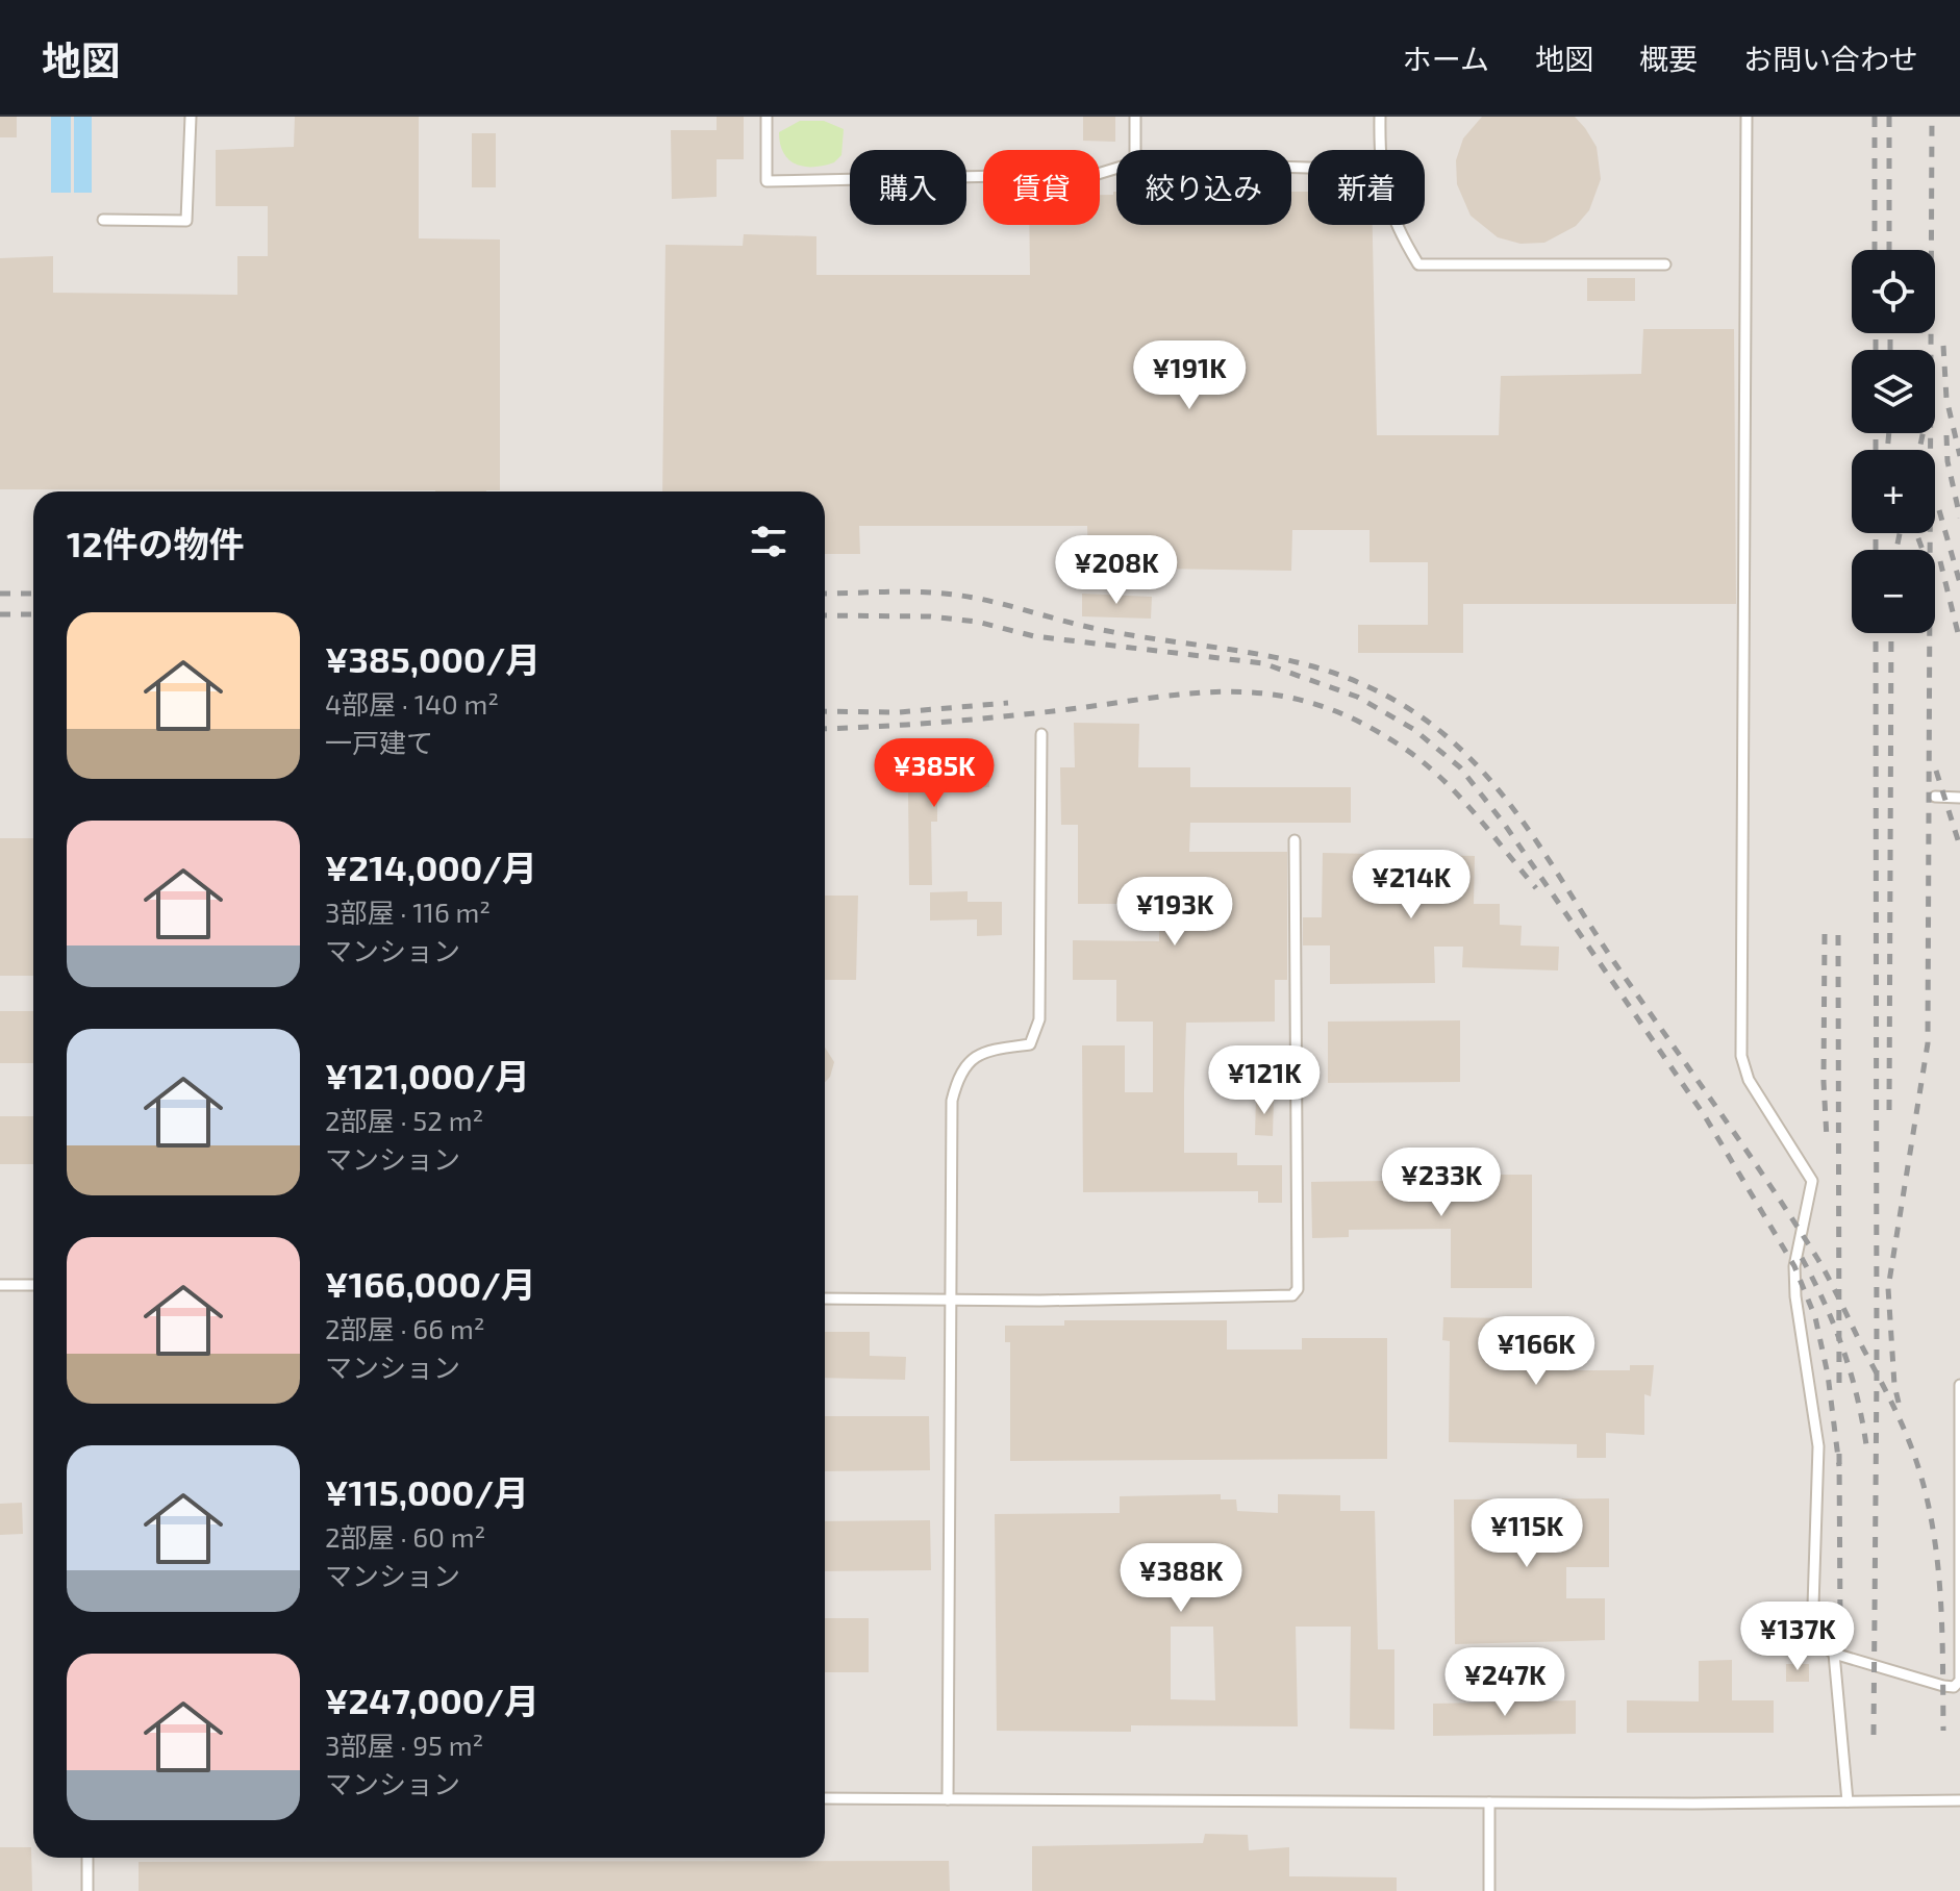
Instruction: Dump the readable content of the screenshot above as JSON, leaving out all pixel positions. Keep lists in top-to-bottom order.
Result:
{
  "page": {
    "header": "地図",
    "nav": [
      "ホーム",
      "地図",
      "概要",
      "お問い合わせ"
    ],
    "chip": [
      "購入",
      "賃貸",
      "絞り込み",
      "新着"
    ],
    "map_buttons": ["+", "−"],
    "price": [
      "¥191K",
      "¥208K",
      "¥385K",
      "¥214K",
      "¥193K",
      "¥121K",
      "¥233K",
      "¥166K",
      "¥115K",
      "¥388K",
      "¥137K",
      "¥247K"
    ],
    "heading": "12件の物件",
    "list": [
      {
        "name": "¥385,000/月",
        "note": "4部屋 · 140 m² · 一戸建て"
      },
      {
        "name": "¥214,000/月",
        "note": "3部屋 · 116 m² · マンション"
      },
      {
        "name": "¥121,000/月",
        "note": "2部屋 · 52 m² · マンション"
      },
      {
        "name": "¥166,000/月",
        "note": "2部屋 · 66 m² · マンション"
      },
      {
        "name": "¥115,000/月",
        "note": "2部屋 · 60 m² · マンション"
      },
      {
        "name": "¥247,000/月",
        "note": "3部屋 · 95 m² · マンション"
      }
    ]
  }
}
